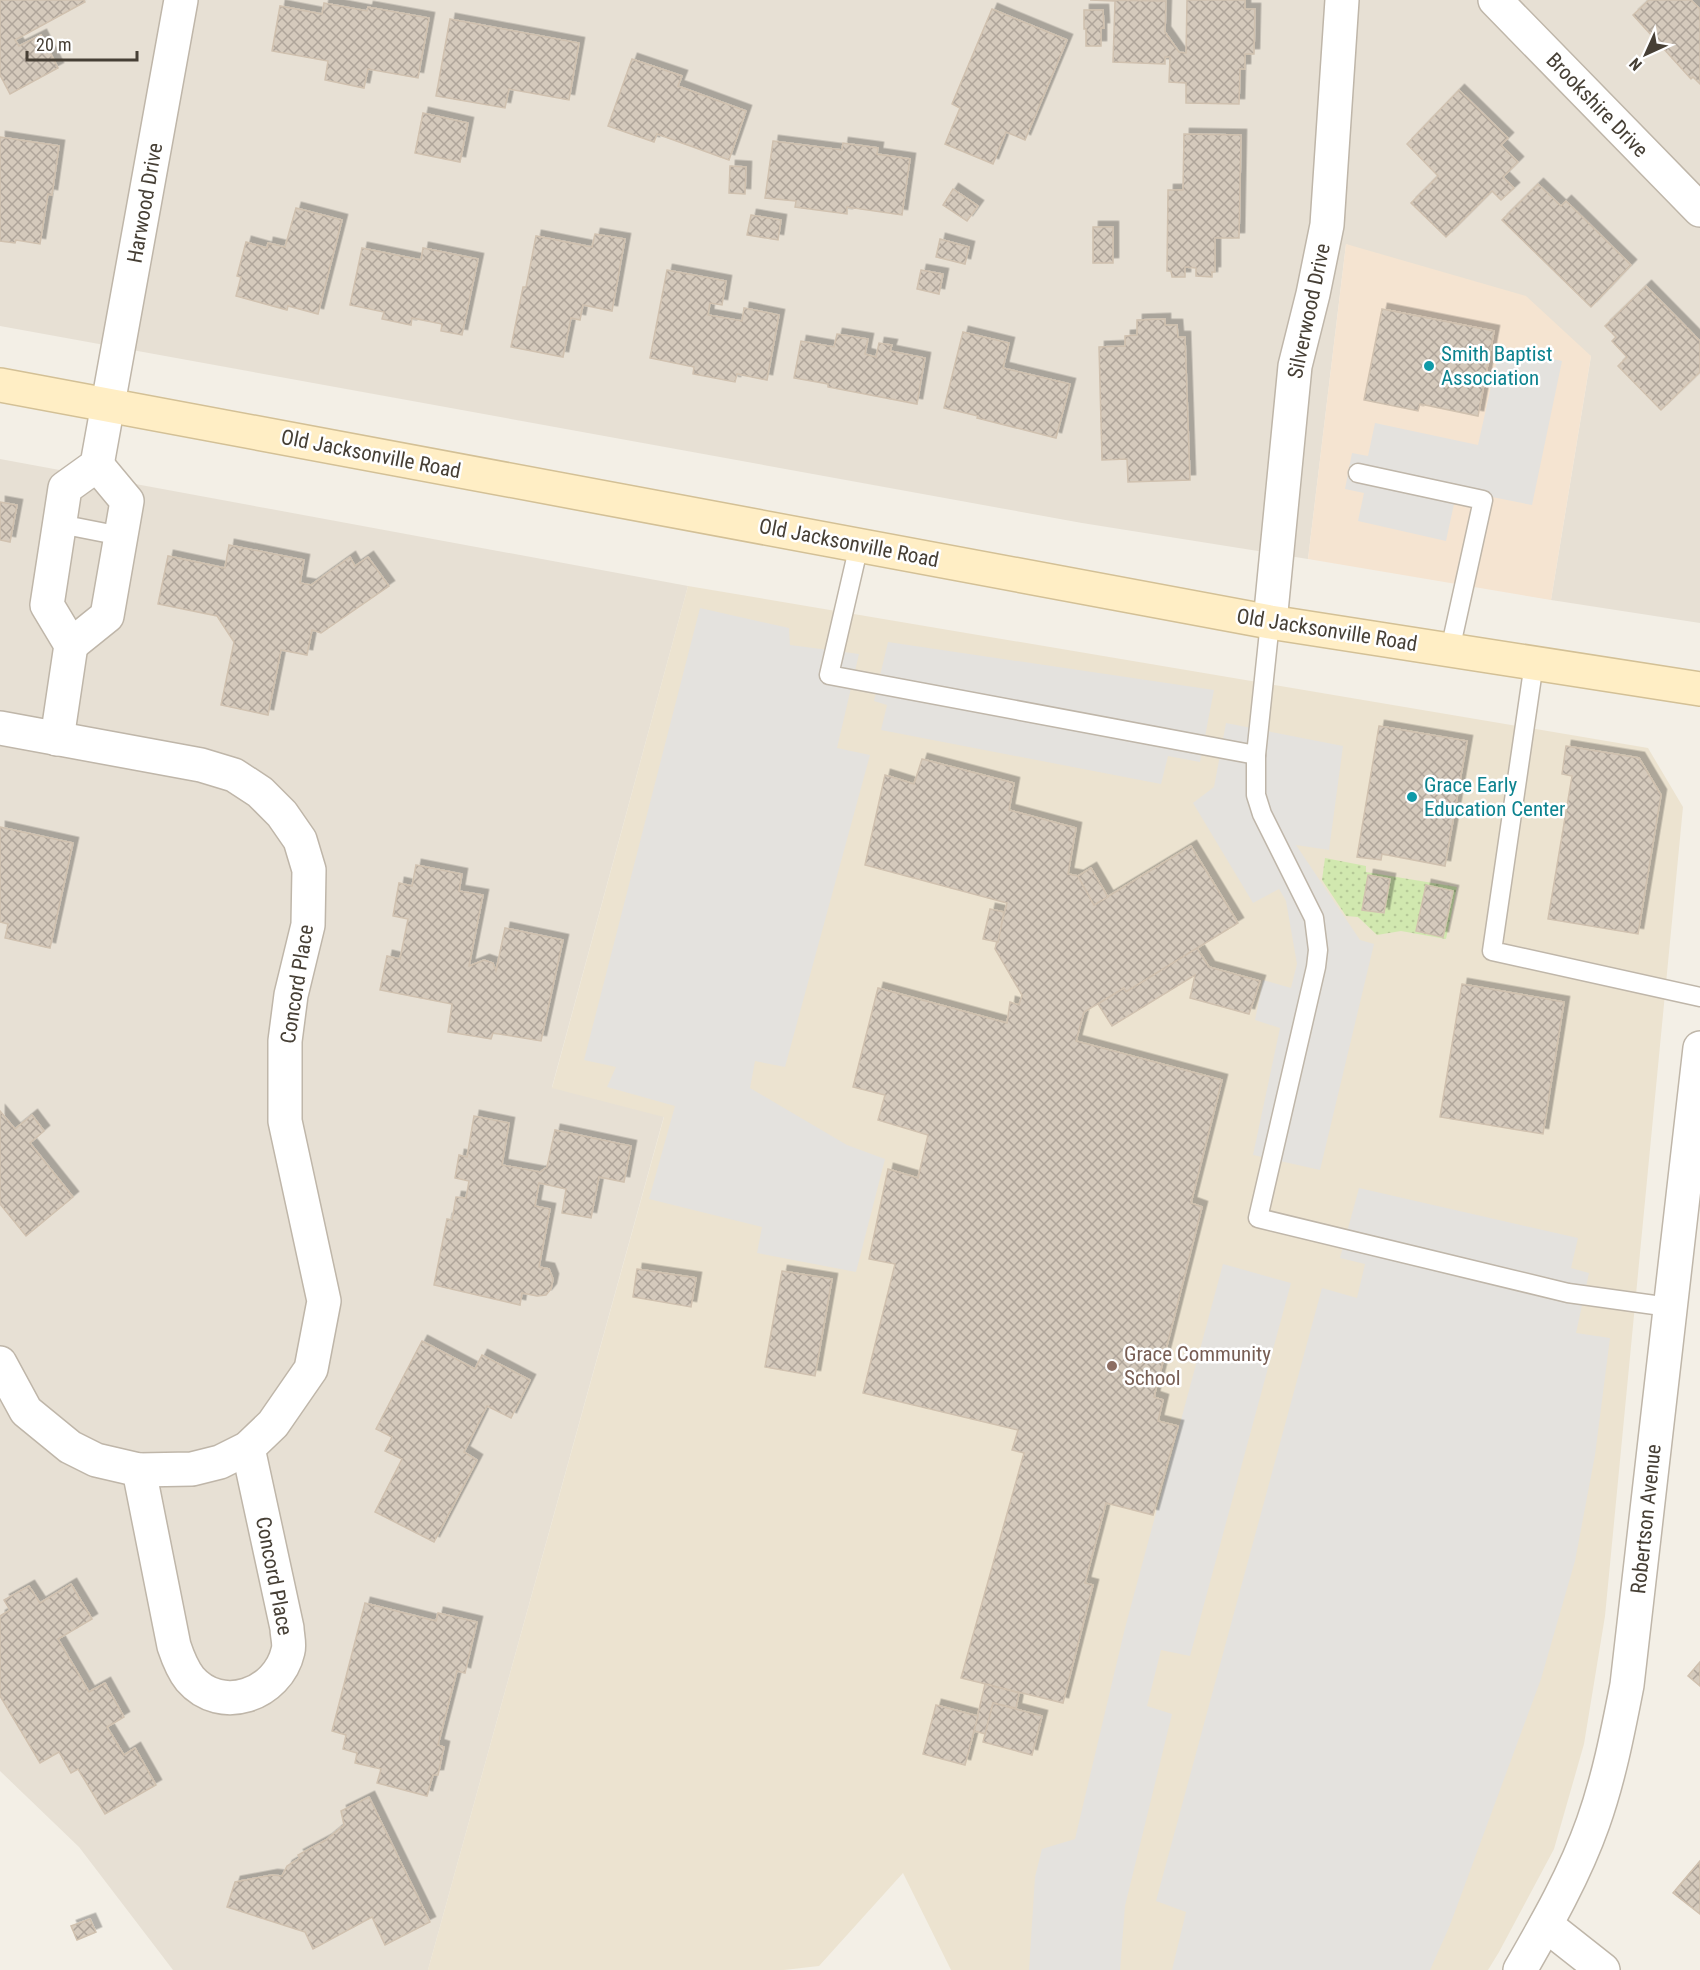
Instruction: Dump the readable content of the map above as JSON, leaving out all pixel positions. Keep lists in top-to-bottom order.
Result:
{
  "streets": {
    "main road": ["Old Jacksonville Road"],
    "street": [
      "Brookshire Drive",
      "Harwood Drive",
      "Silverwood Drive",
      "Concord Place",
      "Robertson Avenue"
    ]
  },
  "crossings": [
    ["Harwood Drive", "Old Jacksonville Road"],
    ["Silverwood Drive", "Old Jacksonville Road"]
  ],
  "places": ["Smith Baptist Association", "Grace Early Education Center", "Grace Community School"],
  "scale_bar": "20 m",
  "north": "bottom left"
}
